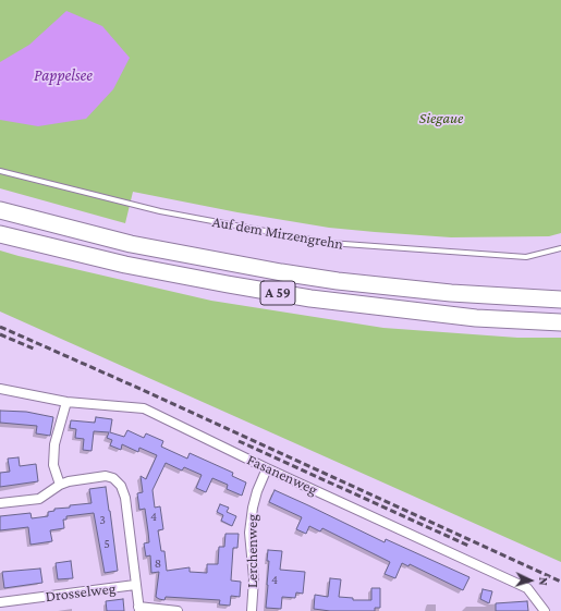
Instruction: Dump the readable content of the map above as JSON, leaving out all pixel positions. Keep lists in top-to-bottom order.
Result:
{
  "streets": {
    "highway": ["A 59"],
    "street": ["Fasanenweg", "Lerchenweg", "Drosselweg"],
    "lane": ["Auf dem Mirzengrehn"]
  },
  "crossings": [
    ["Fasanenweg", "Lerchenweg"]
  ],
  "water": ["Pappelsee"],
  "parks": ["Siegaue"],
  "house_numbers": [
    "4",
    "3",
    "5",
    "8",
    "4"
  ],
  "north": "right"
}
